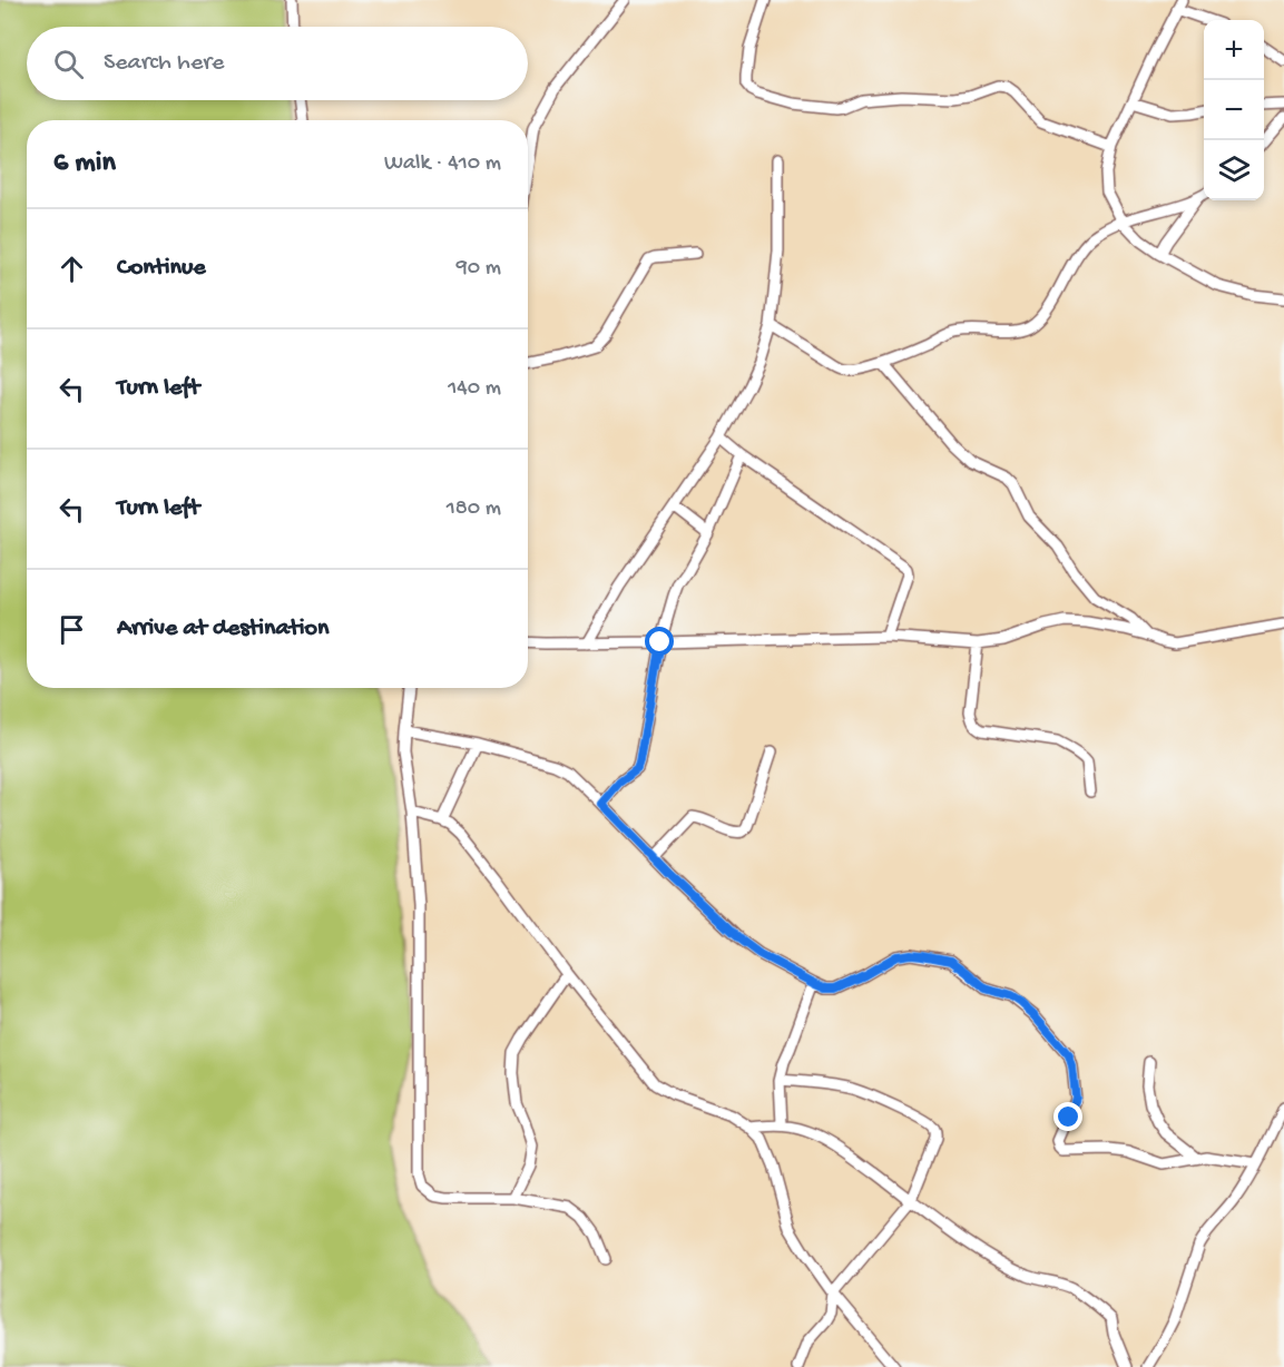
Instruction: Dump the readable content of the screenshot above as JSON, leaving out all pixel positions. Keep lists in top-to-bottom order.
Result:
{
  "page": {
    "map_buttons": ["+", "−"],
    "search": "Search here",
    "heading": ["6 min", "Walk · 410 m"],
    "list": [
      ["Continue", "90 m"],
      ["Turn left", "140 m"],
      ["Turn left", "180 m"],
      "Arrive at destination"
    ]
  }
}
